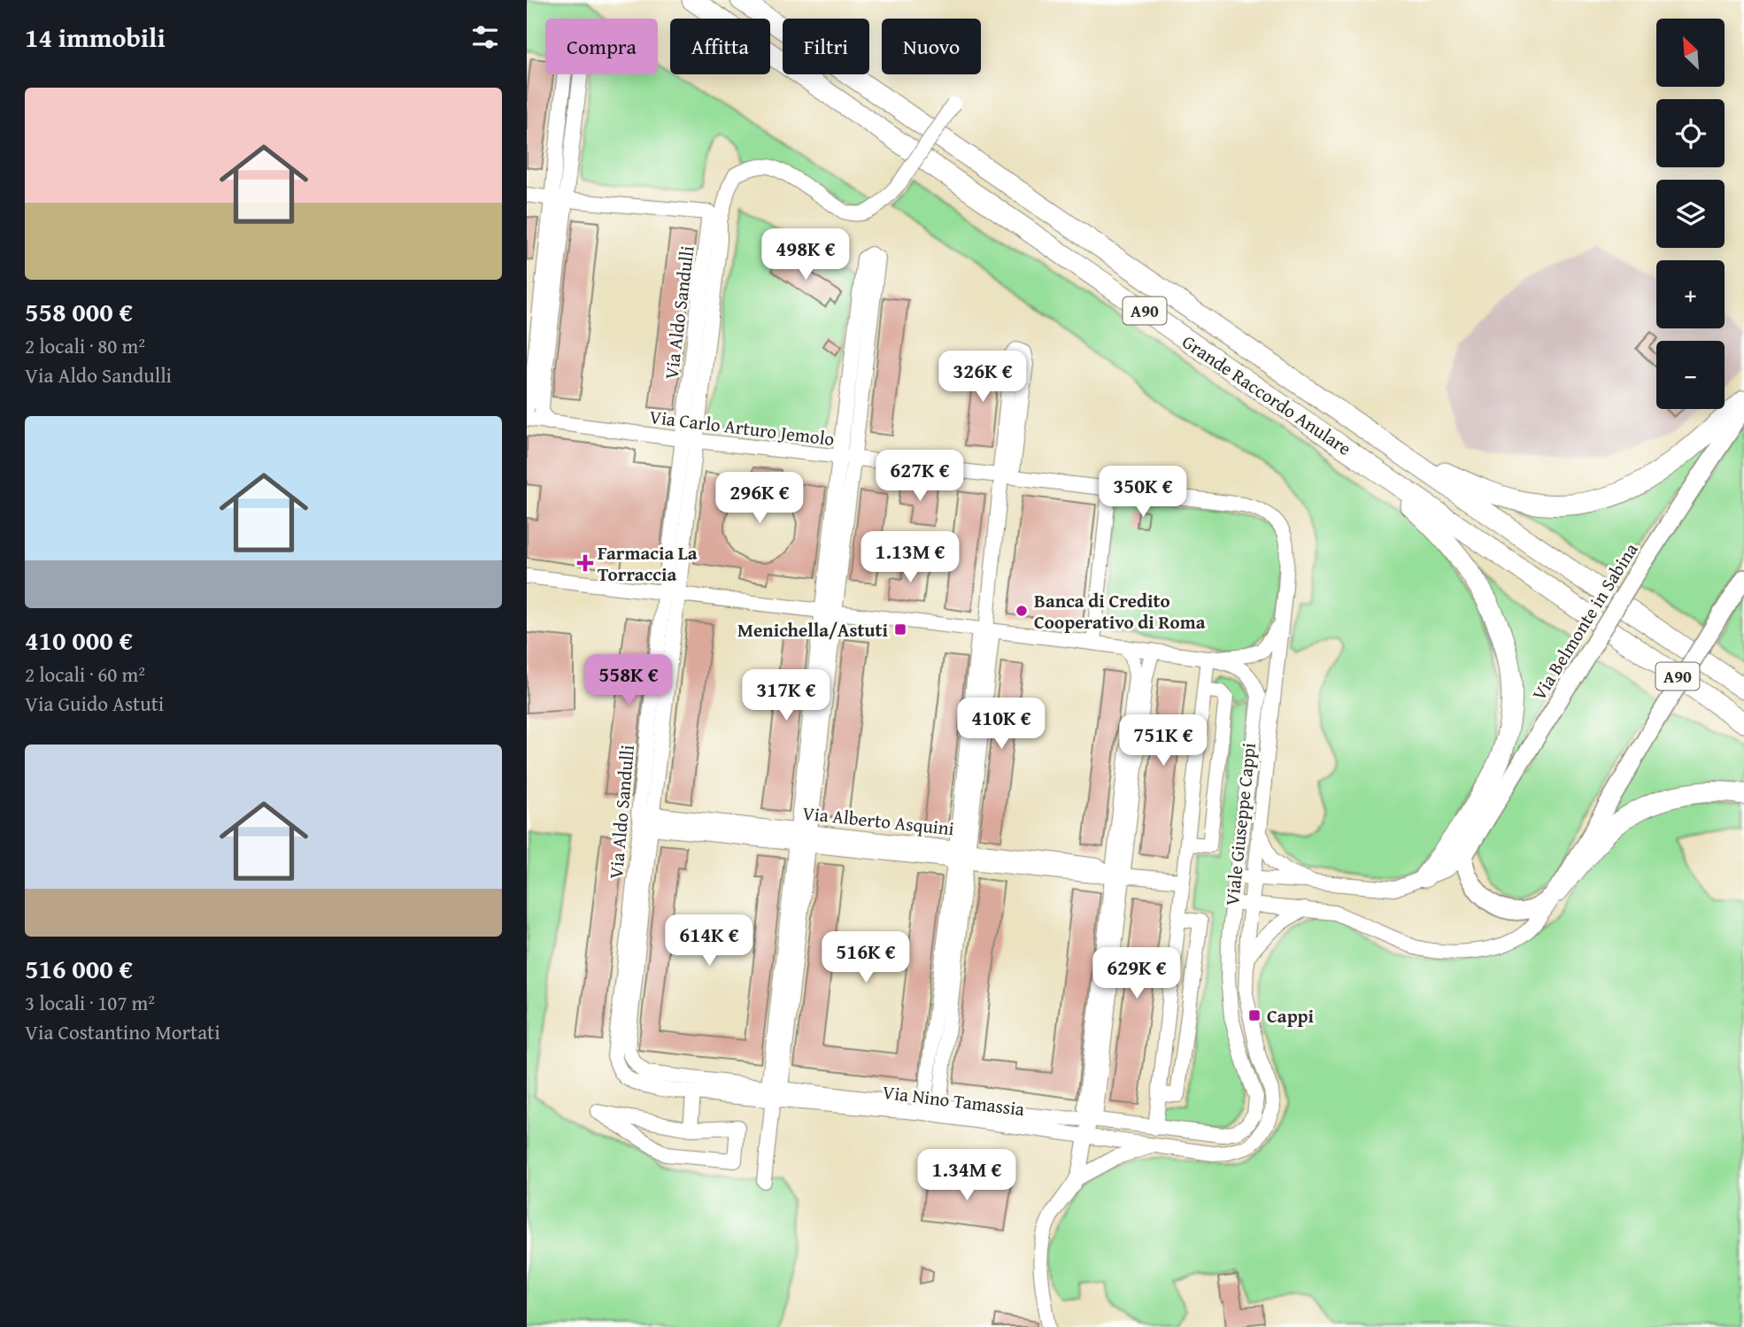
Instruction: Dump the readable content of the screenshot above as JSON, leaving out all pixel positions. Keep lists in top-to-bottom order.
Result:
{
  "streets": {
    "highway": ["A90", "Grande Raccordo Anulare"],
    "main road": ["Via Belmonte in Sabina"],
    "street": [
      "Via Aldo Sandulli",
      "Via Carlo Arturo Jemolo",
      "Via Alberto Asquini",
      "Viale Giuseppe Cappi",
      "Via Nino Tamassia"
    ]
  },
  "crossings": [
    ["Via Aldo Sandulli", "Via Carlo Arturo Jemolo"],
    ["Via Aldo Sandulli", "Via Alberto Asquini"],
    ["Via Aldo Sandulli", "Via Nino Tamassia"],
    ["Via Carlo Arturo Jemolo", "Viale Giuseppe Cappi"],
    ["Via Belmonte in Sabina", "Viale Giuseppe Cappi"],
    ["Viale Giuseppe Cappi", "Via Nino Tamassia"]
  ],
  "places": {
    "health": ["Farmacia La Torraccia"],
    "other": ["Banca di Credito Cooperativo di Roma"],
    "transit": ["Menichella/Astuti", "Cappi"]
  },
  "north": "top left",
  "page": {
    "heading": "14 immobili",
    "map_buttons": ["+", "−"],
    "chip": [
      "Compra",
      "Affitta",
      "Filtri",
      "Nuovo"
    ],
    "list": [
      {
        "name": "558 000 €",
        "note": "2 locali · 80 m² · Via Aldo Sandulli"
      },
      {
        "name": "410 000 €",
        "note": "2 locali · 60 m² · Via Guido Astuti"
      },
      {
        "name": "516 000 €",
        "note": "3 locali · 107 m² · Via Costantino Mortati"
      }
    ],
    "price": [
      "498K €",
      "326K €",
      "627K €",
      "350K €",
      "296K €",
      "1.13M €",
      "558K €",
      "317K €",
      "410K €",
      "751K €",
      "614K €",
      "516K €",
      "629K €",
      "1.34M €"
    ]
  }
}
